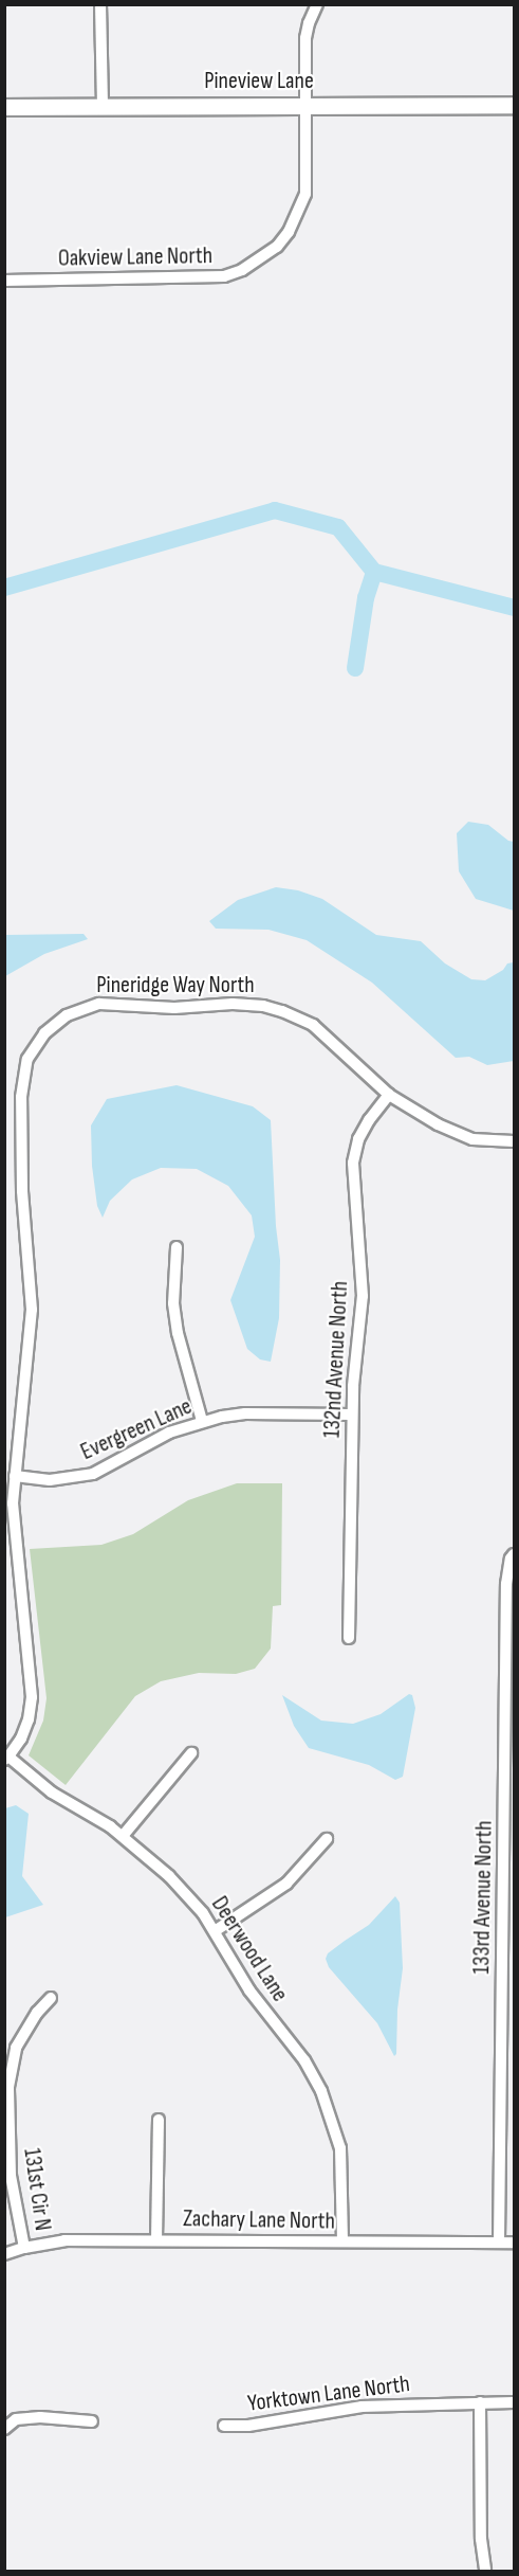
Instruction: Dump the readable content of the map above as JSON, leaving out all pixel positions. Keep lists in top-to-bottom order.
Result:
{
  "streets": {
    "street": [
      "Pineview Lane",
      "Oakview Lane North",
      "Pineridge Way North",
      "132nd Avenue North",
      "Evergreen Lane",
      "133rd Avenue North",
      "Deerwood Lane",
      "131st Cir N",
      "Zachary Lane North",
      "Yorktown Lane North"
    ]
  },
  "crossings": [
    ["Pineview Lane", "Oakview Lane North"],
    ["Pineridge Way North", "132nd Avenue North"],
    ["Pineridge Way North", "Evergreen Lane"],
    ["Pineridge Way North", "Deerwood Lane"],
    ["132nd Avenue North", "Evergreen Lane"],
    ["133rd Avenue North", "Zachary Lane North"],
    ["Deerwood Lane", "Zachary Lane North"],
    ["131st Cir N", "Zachary Lane North"]
  ]
}
